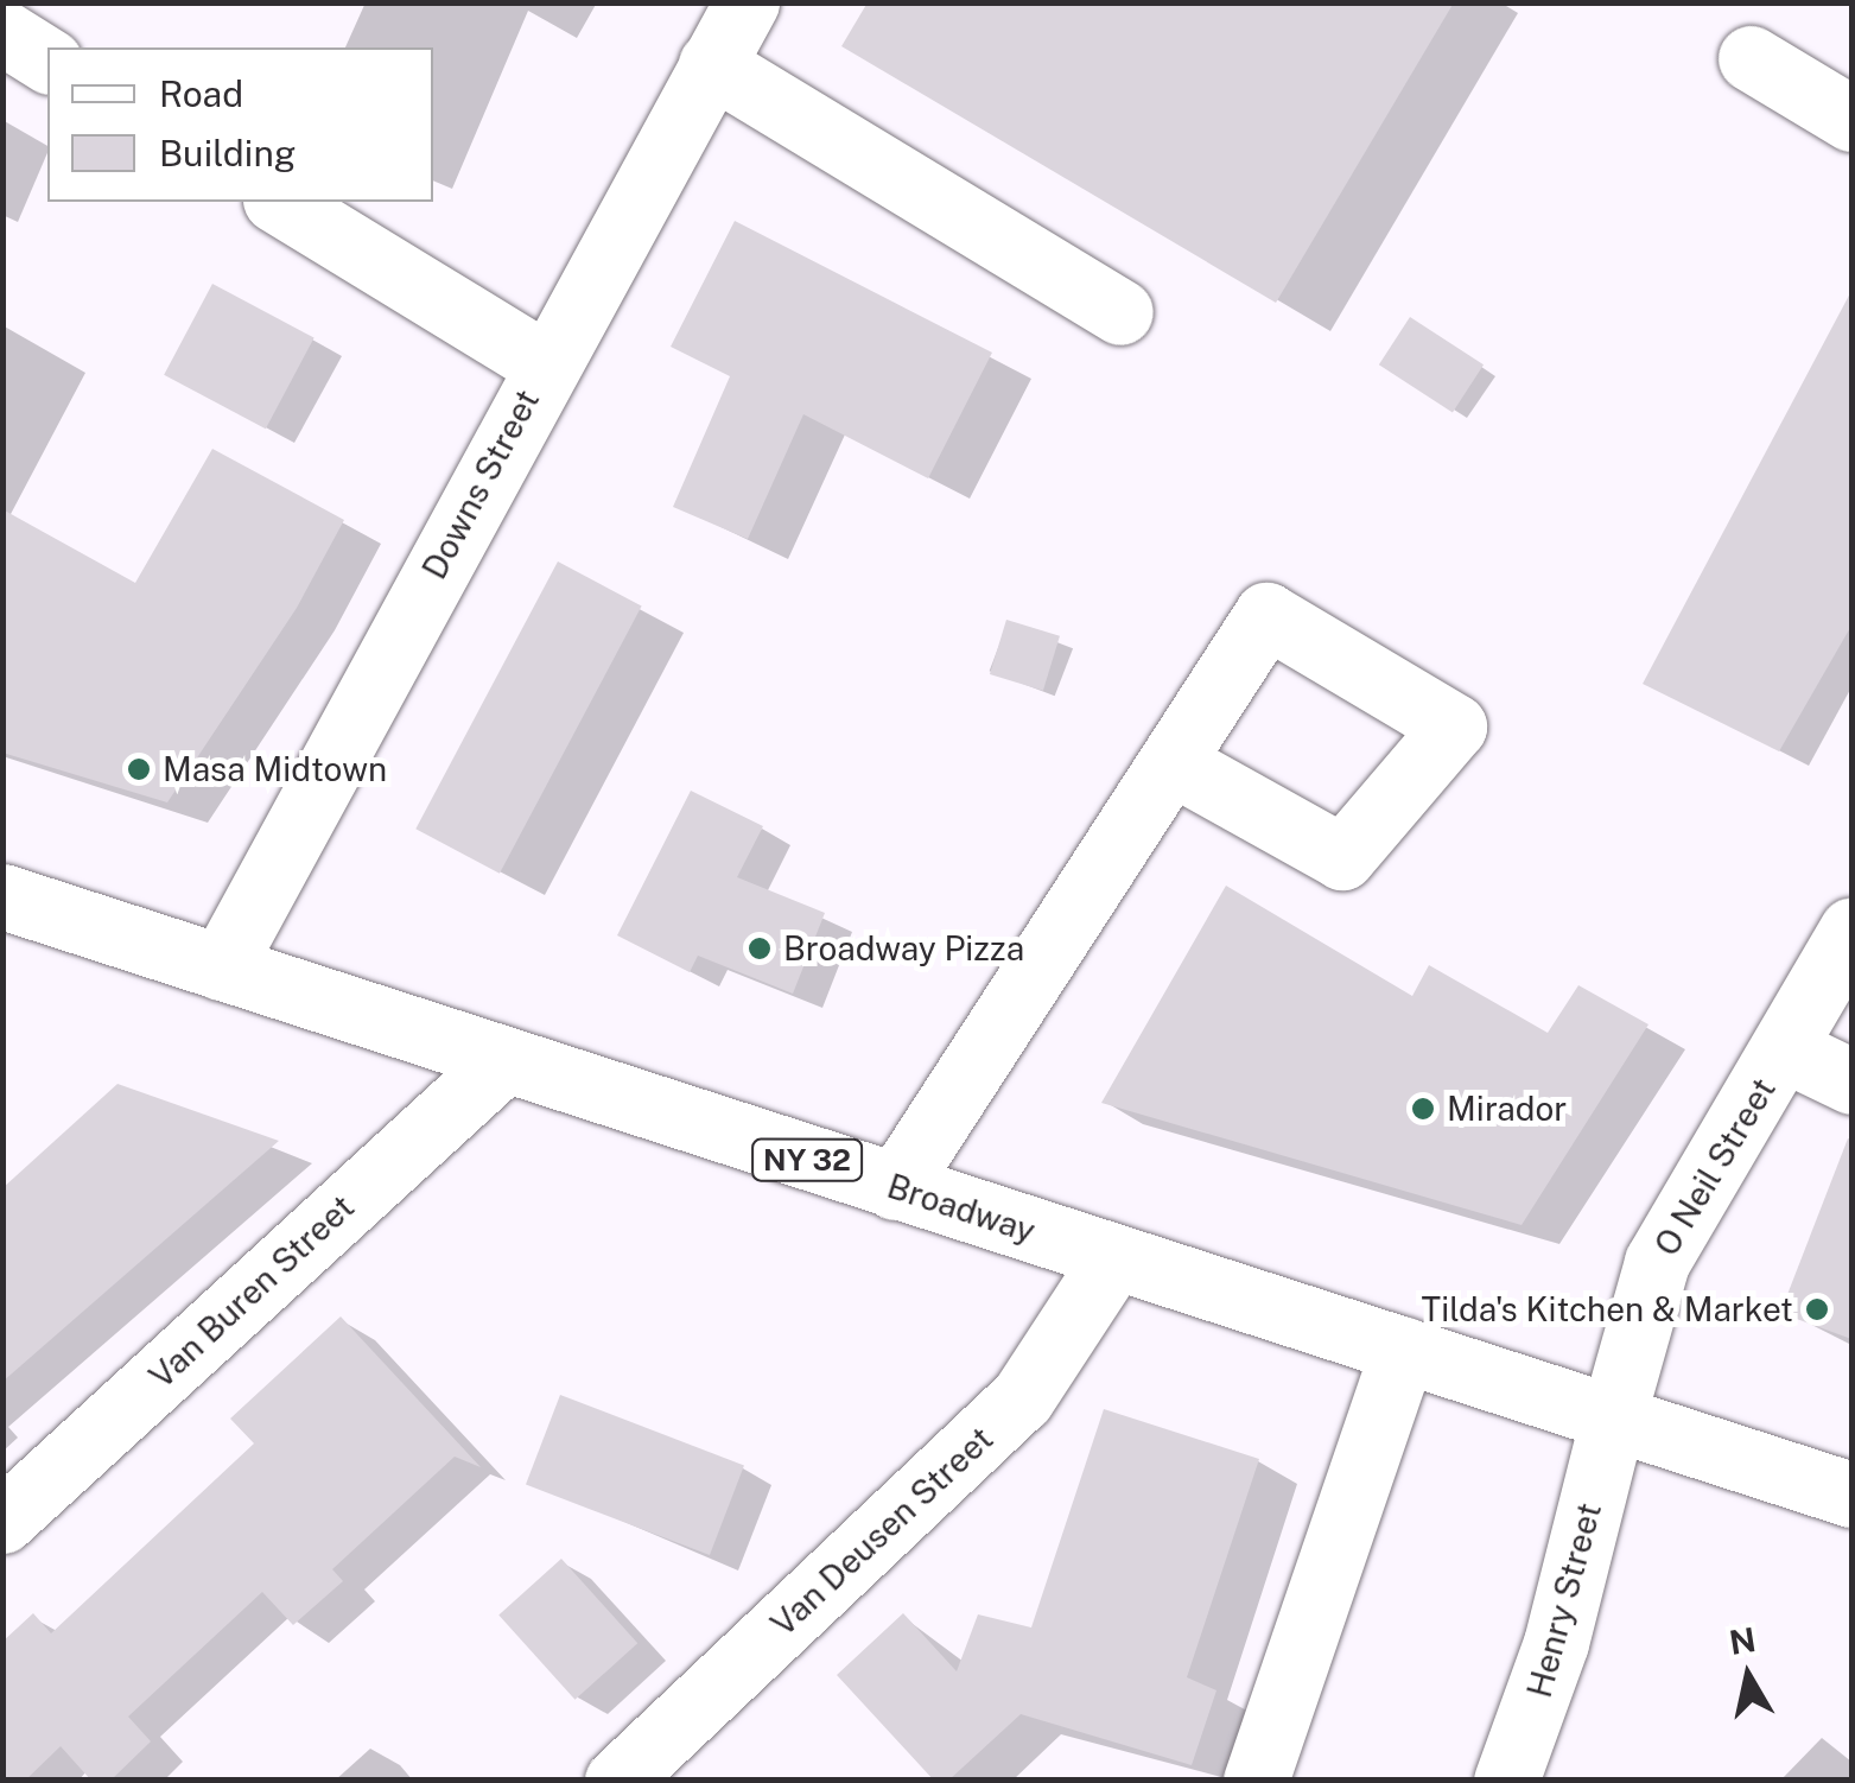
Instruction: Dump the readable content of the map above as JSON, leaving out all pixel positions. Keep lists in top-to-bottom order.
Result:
{
  "streets": {
    "main road": [
      "Downs Street",
      "NY 32",
      "O Neil Street",
      "Broadway",
      "Van Buren Street",
      "Van Deusen Street",
      "Henry Street"
    ]
  },
  "crossings": [
    ["Downs Street", "Broadway"],
    ["O Neil Street", "Broadway"],
    ["O Neil Street", "Henry Street"],
    ["Broadway", "Van Buren Street"],
    ["Broadway", "Van Deusen Street"],
    ["Broadway", "Henry Street"]
  ],
  "places": [
    "Masa Midtown",
    "Broadway Pizza",
    "Mirador",
    "Tilda's Kitchen & Market"
  ],
  "legend": ["Road", "Building"],
  "north": "top"
}
